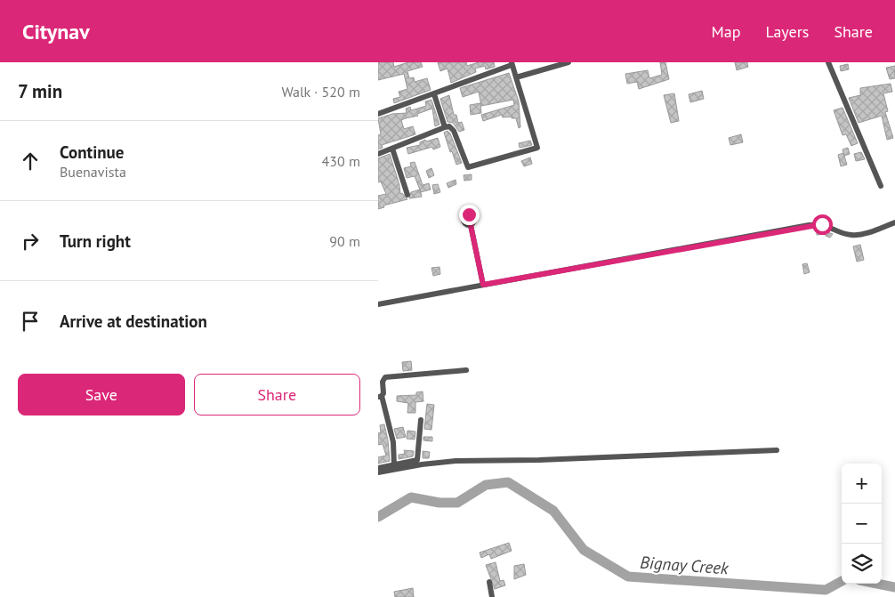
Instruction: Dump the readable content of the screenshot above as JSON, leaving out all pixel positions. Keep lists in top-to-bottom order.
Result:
{
  "water": ["Bignay Creek"],
  "page": {
    "header": "Citynav",
    "nav": ["Map", "Layers", "Share"],
    "heading": ["7 min", "Walk · 520 m"],
    "list": [
      ["Continue", "Buenavista", "430 m"],
      ["Turn right", "90 m"],
      "Arrive at destination"
    ],
    "buttons": ["Save", "Share"],
    "map_buttons": ["+", "−"]
  }
}
